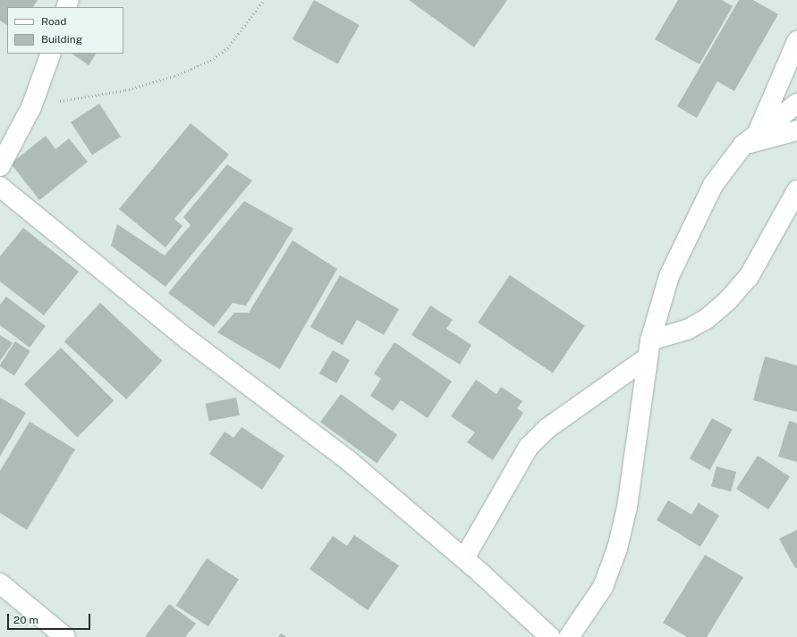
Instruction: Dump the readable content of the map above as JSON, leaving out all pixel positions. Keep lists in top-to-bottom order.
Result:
{
  "legend": ["Road", "Building"],
  "scale_bar": "20 m"
}
